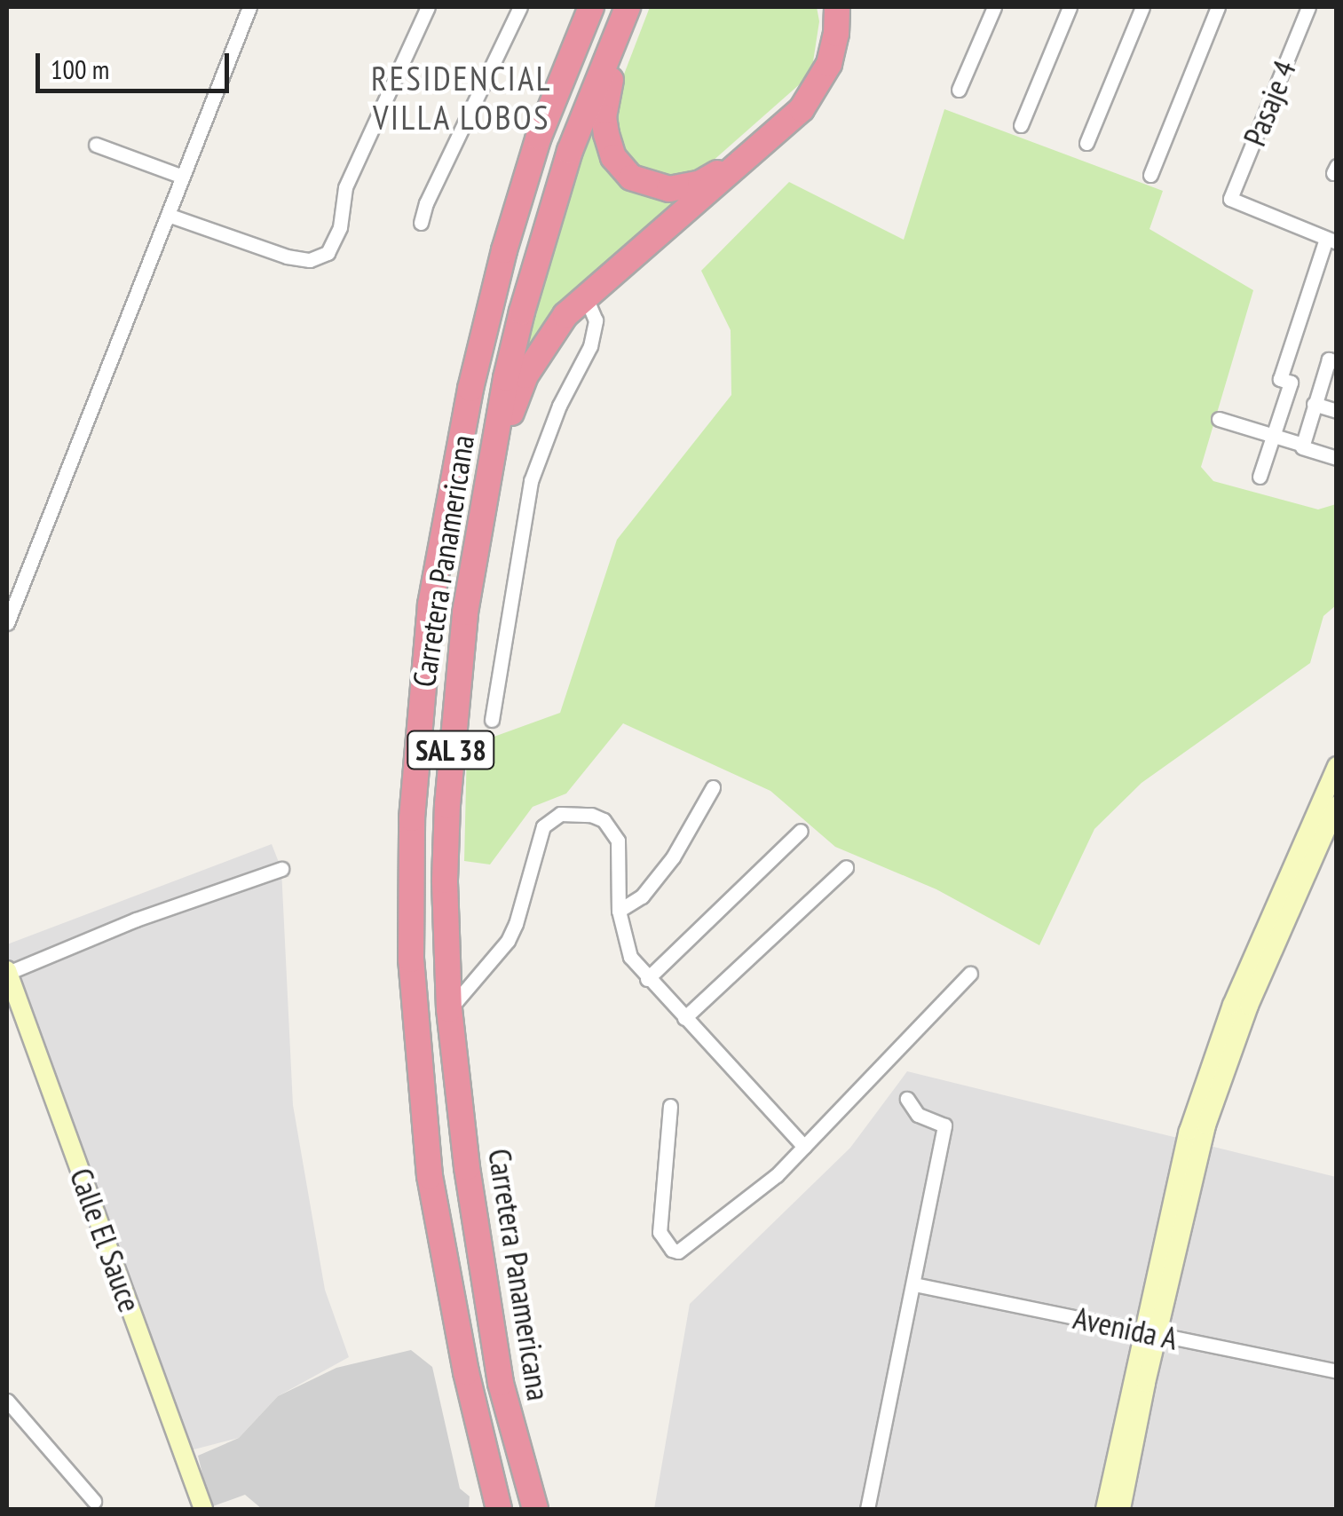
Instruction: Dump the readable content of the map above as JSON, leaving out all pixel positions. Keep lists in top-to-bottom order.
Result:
{
  "streets": {
    "highway": ["Carretera Panamericana", "SAL 38"],
    "main road": ["Calle El Sauce"],
    "street": ["Pasaje 4", "Avenida A"]
  },
  "districts": ["RESIDENCIAL VILLA LOBOS"],
  "scale_bar": "100 m"
}
